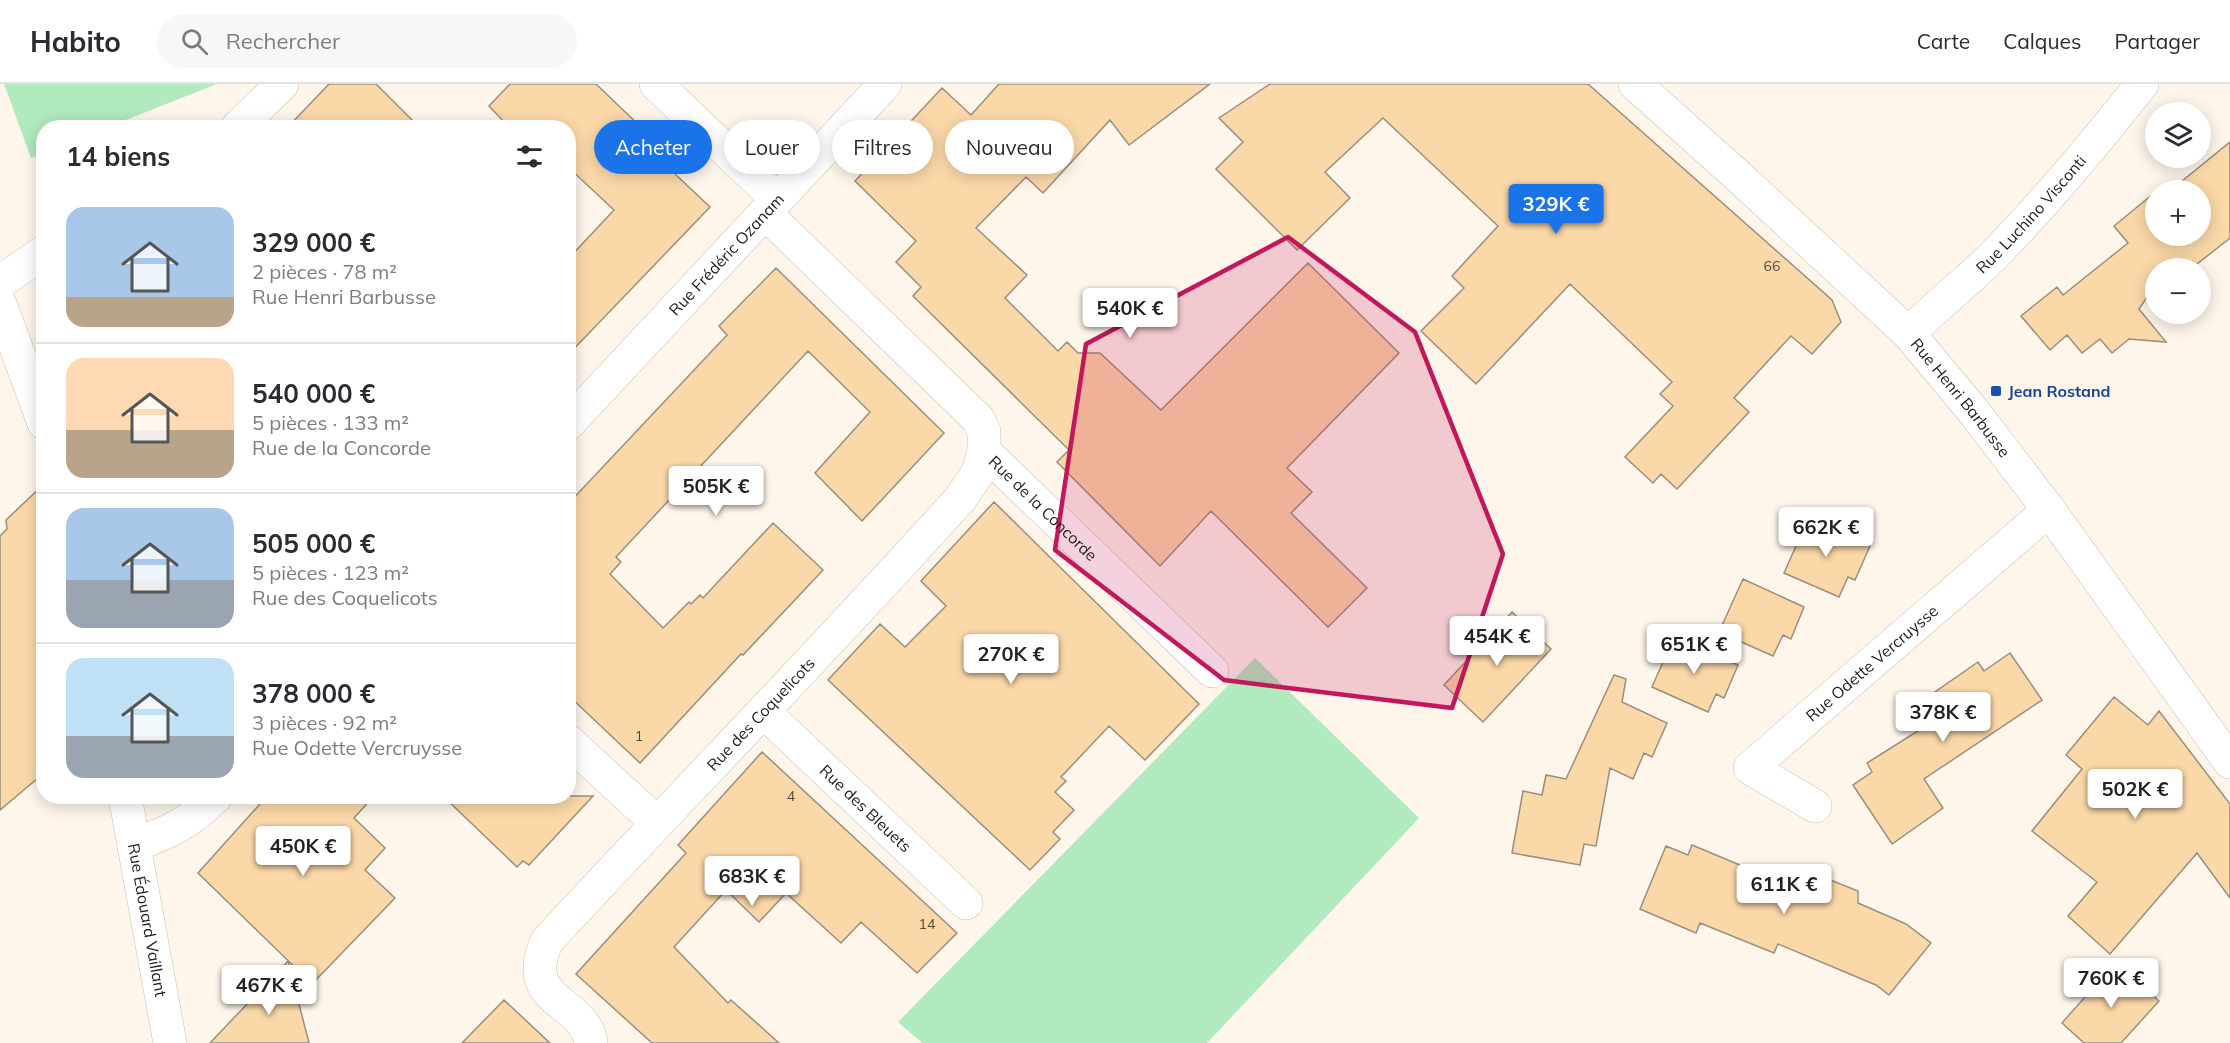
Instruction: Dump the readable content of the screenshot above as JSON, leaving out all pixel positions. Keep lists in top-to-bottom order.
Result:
{
  "streets": {
    "street": [
      "Rue Luchino Visconti",
      "Rue Frédéric Ozanam",
      "Rue Henri Barbusse",
      "Rue de la Concorde",
      "Rue Odette Vercruysse",
      "Rue des Coquelicots",
      "Rue des Bleuets",
      "Rue Édouard Vaillant"
    ]
  },
  "crossings": [
    ["Rue Luchino Visconti", "Rue Henri Barbusse"],
    ["Rue Frédéric Ozanam", "Rue de la Concorde"],
    ["Rue Henri Barbusse", "Rue Odette Vercruysse"],
    ["Rue de la Concorde", "Rue des Coquelicots"],
    ["Rue des Coquelicots", "Rue des Bleuets"]
  ],
  "places": {
    "transit": ["Jean Rostand"]
  },
  "house_numbers": [
    "66",
    "1",
    "4",
    "14"
  ],
  "page": {
    "header": "Habito",
    "search": "Rechercher",
    "nav": ["Carte", "Calques", "Partager"],
    "map_buttons": ["+", "−"],
    "chip": [
      "Acheter",
      "Louer",
      "Filtres",
      "Nouveau"
    ],
    "heading": "14 biens",
    "price": [
      "329K €",
      "540K €",
      "505K €",
      "662K €",
      "454K €",
      "651K €",
      "270K €",
      "378K €",
      "502K €",
      "450K €",
      "683K €",
      "611K €",
      "760K €",
      "467K €"
    ],
    "list": [
      {
        "name": "329 000 €",
        "note": "2 pièces · 78 m² · Rue Henri Barbusse"
      },
      {
        "name": "540 000 €",
        "note": "5 pièces · 133 m² · Rue de la Concorde"
      },
      {
        "name": "505 000 €",
        "note": "5 pièces · 123 m² · Rue des Coquelicots"
      },
      {
        "name": "378 000 €",
        "note": "3 pièces · 92 m² · Rue Odette Vercruysse"
      }
    ]
  }
}
